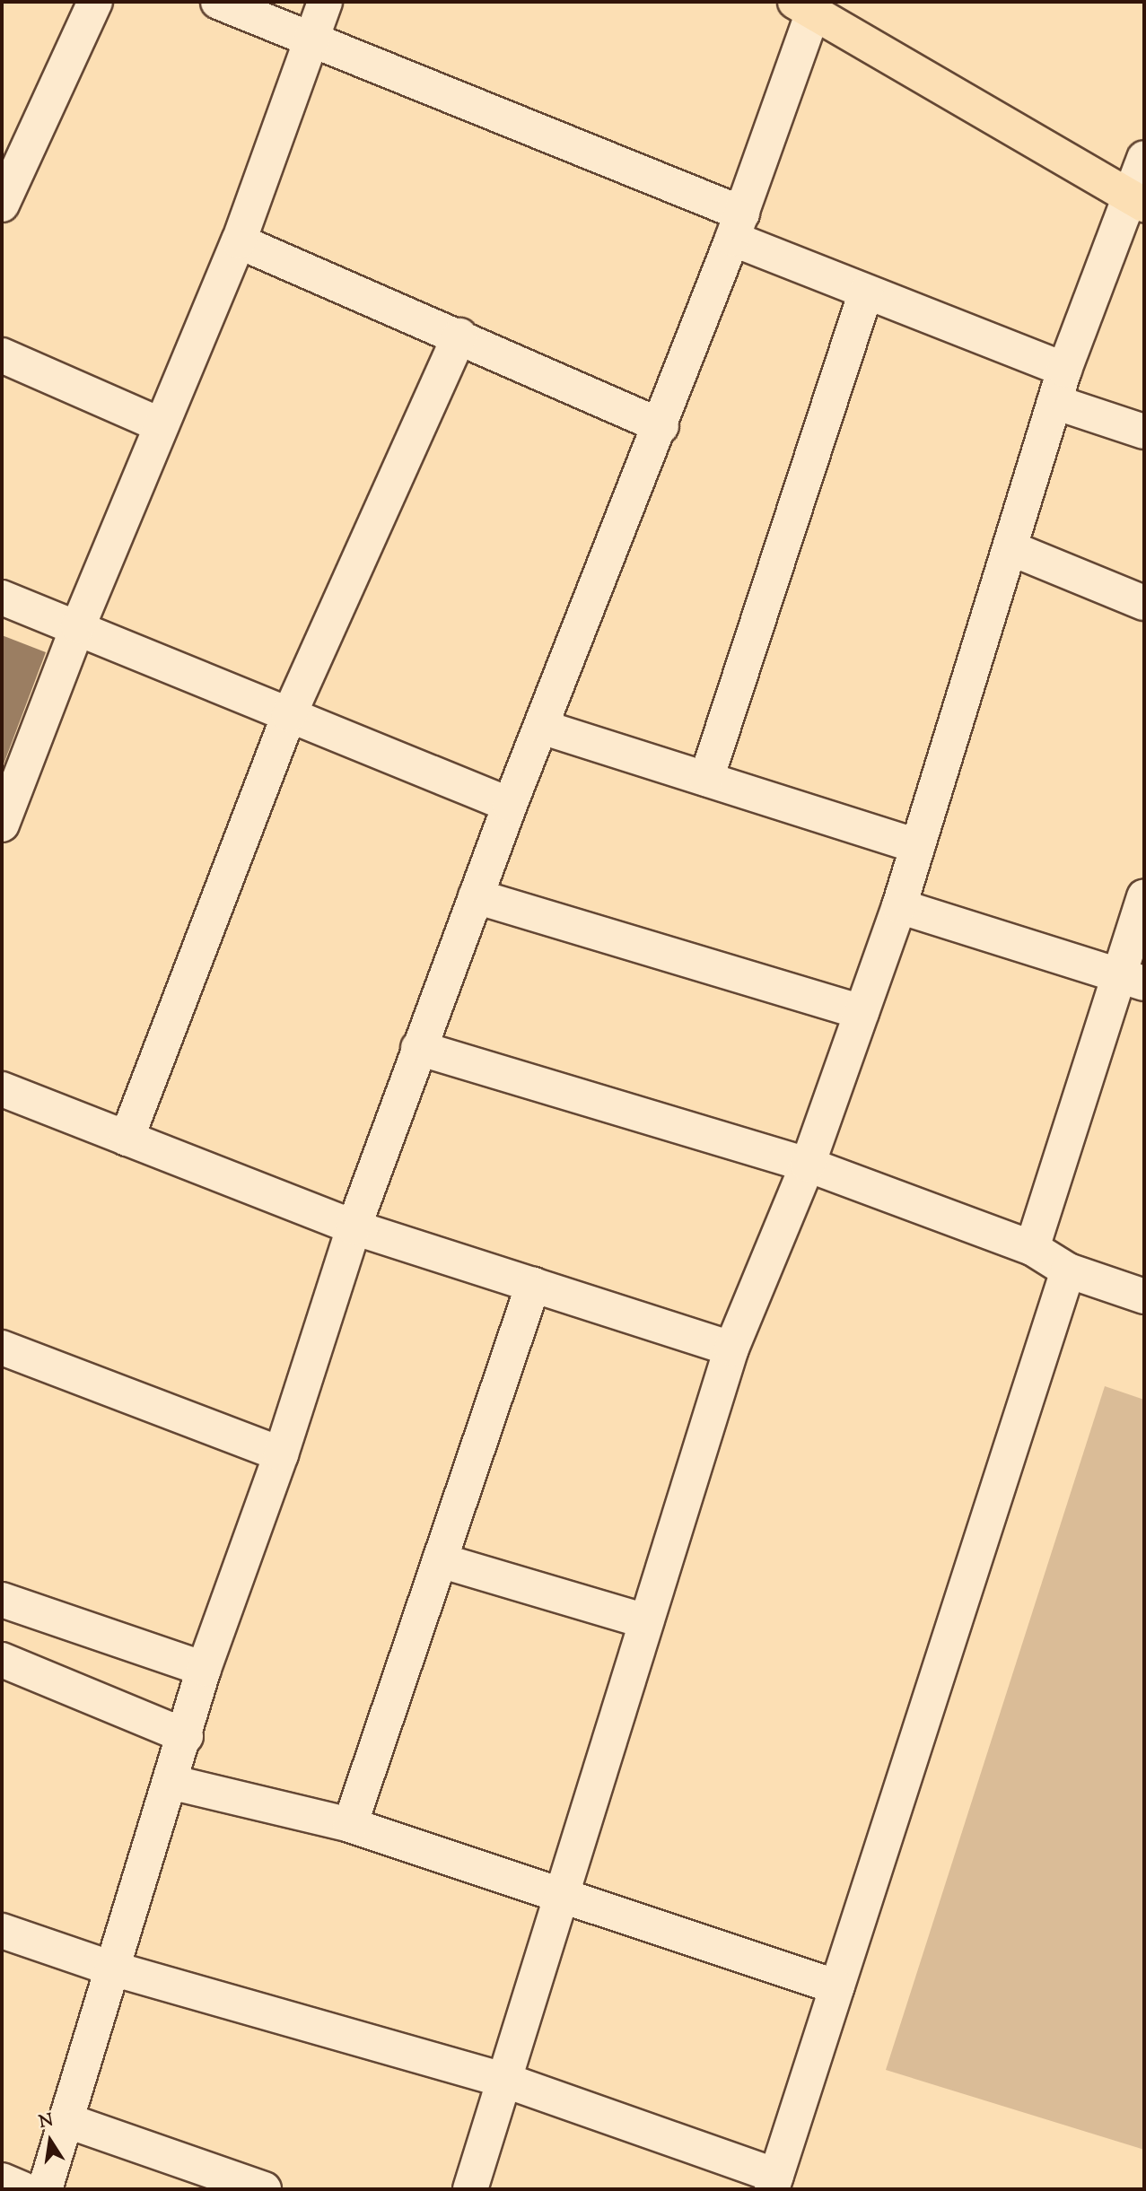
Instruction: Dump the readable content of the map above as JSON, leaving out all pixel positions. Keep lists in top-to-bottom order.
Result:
{
  "north": "top"
}
